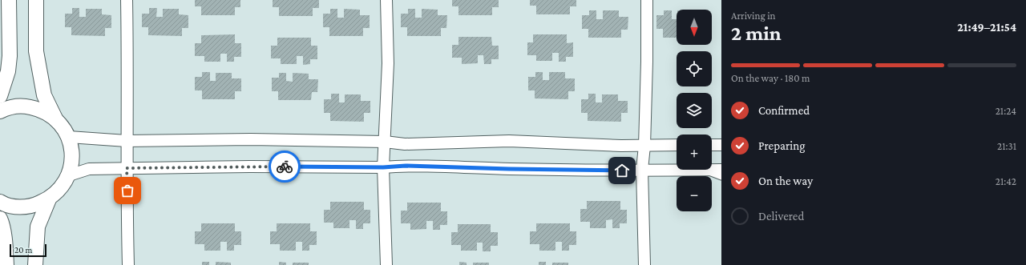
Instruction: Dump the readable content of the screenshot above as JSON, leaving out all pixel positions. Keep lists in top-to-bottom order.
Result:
{
  "scale_bar": "20 m",
  "north": "bottom",
  "page": {
    "heading": ["2 min", "Arriving in", "21:49–21:54"],
    "map_buttons": ["+", "−"],
    "bar": "On the way · 180 m",
    "list": [
      ["Confirmed", "21:24"],
      ["Preparing", "21:31"],
      ["On the way", "21:42"],
      "Delivered"
    ],
    "scale": "20 m"
  }
}
